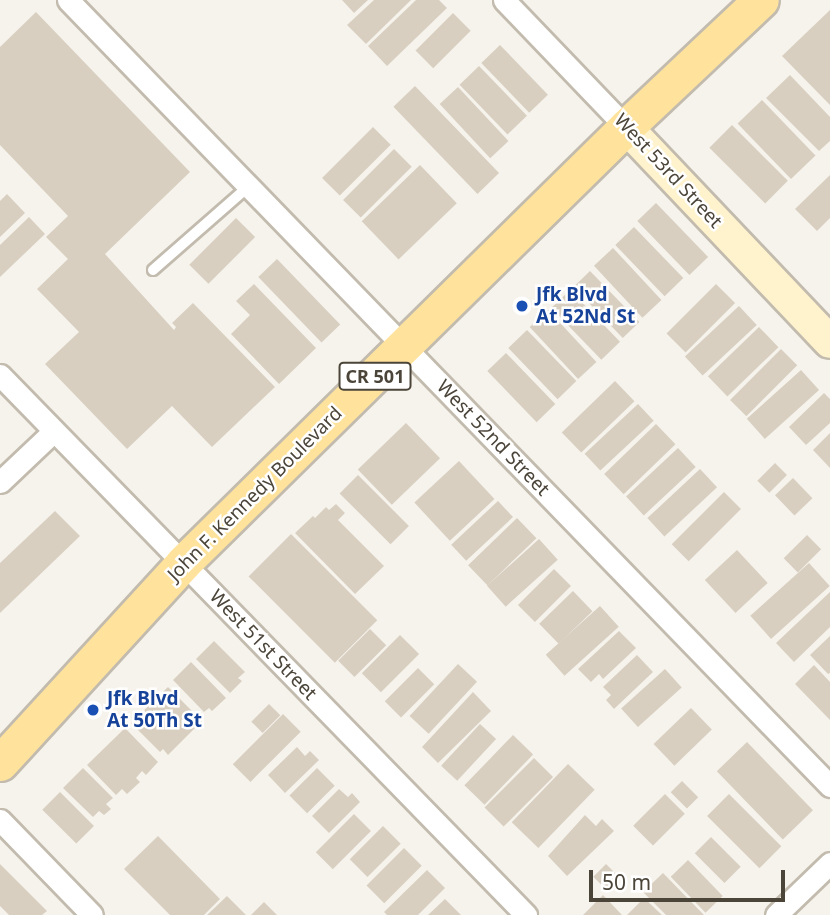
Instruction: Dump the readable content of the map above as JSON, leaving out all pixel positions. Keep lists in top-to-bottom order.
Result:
{
  "streets": {
    "main road": ["CR 501", "John F. Kennedy Boulevard"],
    "street": ["West 53rd Street", "West 52nd Street", "West 51st Street"]
  },
  "crossings": [
    ["West 53rd Street", "John F. Kennedy Boulevard"],
    ["West 52nd Street", "John F. Kennedy Boulevard"],
    ["John F. Kennedy Boulevard", "West 51st Street"]
  ],
  "places": ["Jfk Blvd At 52Nd St", "Jfk Blvd At 50Th St"],
  "scale_bar": "50 m"
}
